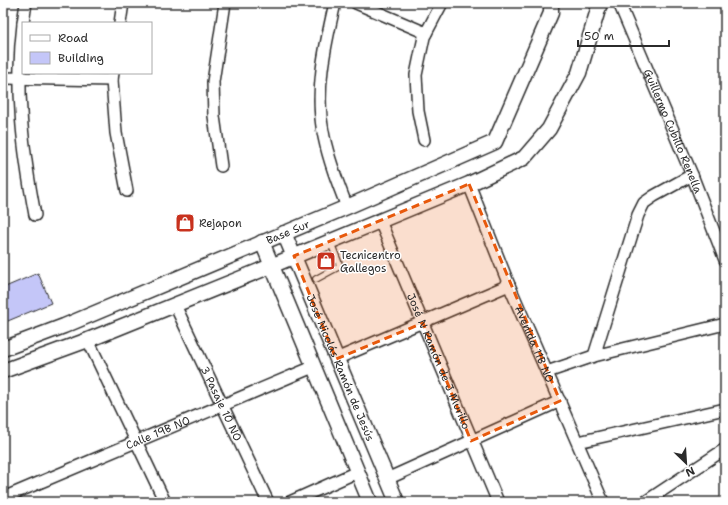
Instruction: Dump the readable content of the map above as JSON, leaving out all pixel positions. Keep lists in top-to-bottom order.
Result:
{
  "streets": {
    "street": [
      "Guillermo Cubillo Renella",
      "Base Sur",
      "Avenida 11B NO",
      "José N Ramón de J Murillo",
      "José Nicolás Ramón de Jesús",
      "3 Pasaje 10 NO",
      "Calle 19B NO"
    ]
  },
  "crossings": [
    ["Base Sur", "José Nicolás Ramón de Jesús"],
    ["3 Pasaje 10 NO", "Calle 19B NO"]
  ],
  "places": {
    "shop": ["Rejapon", "Tecnicentro Gallegos"]
  },
  "legend": ["Road", "Building"],
  "scale_bar": "50 m",
  "north": "bottom right"
}
